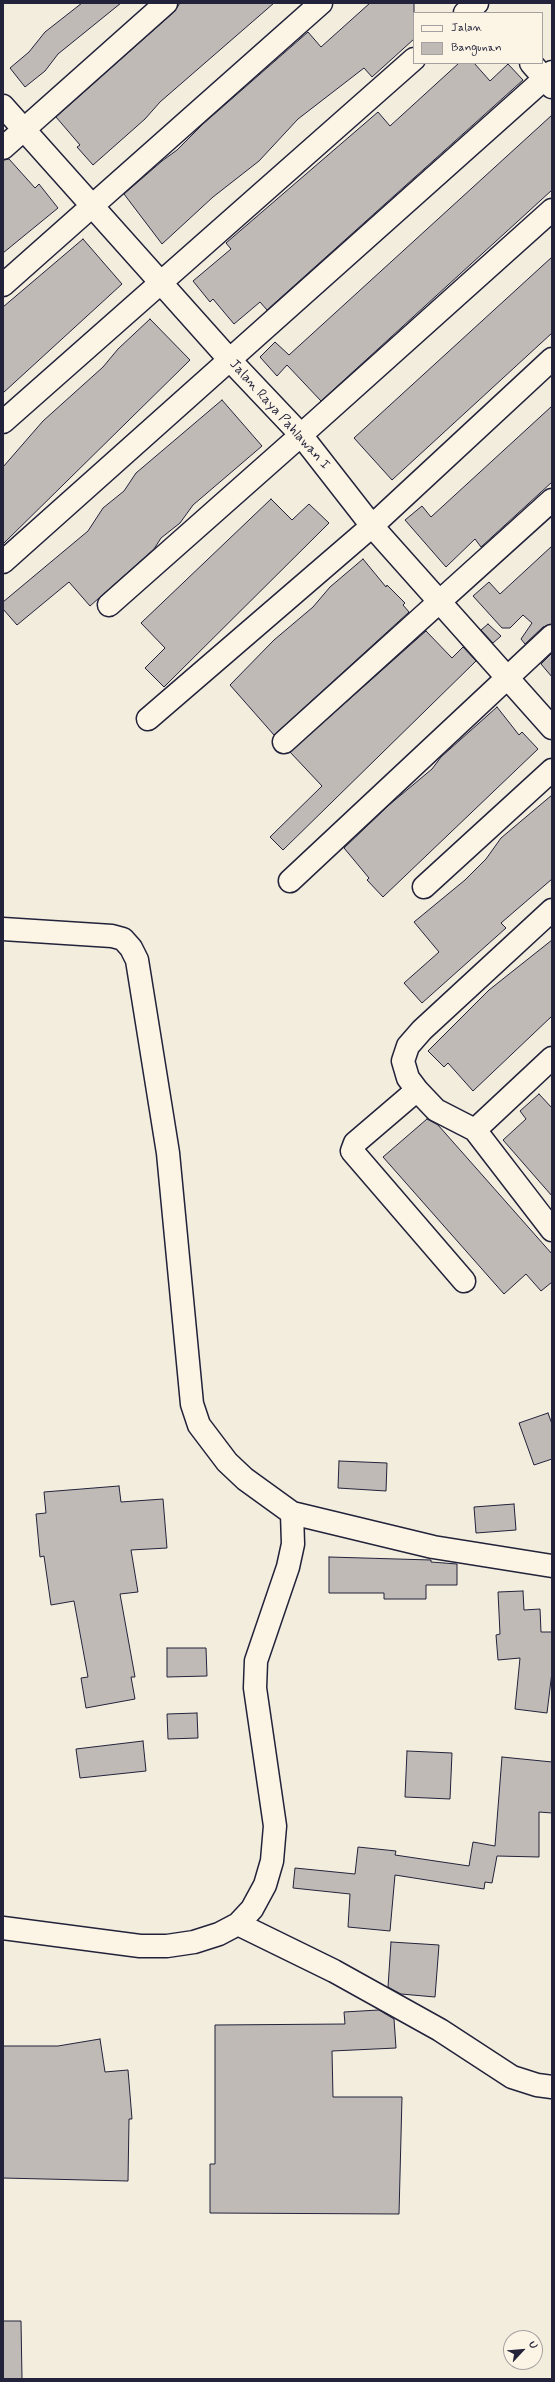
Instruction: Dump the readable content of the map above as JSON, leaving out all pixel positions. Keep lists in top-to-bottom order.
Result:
{
  "streets": {
    "street": ["Jalan Raya Pahlawan I"]
  },
  "legend": ["Jalan", "Bangunan"],
  "north": "top right"
}
